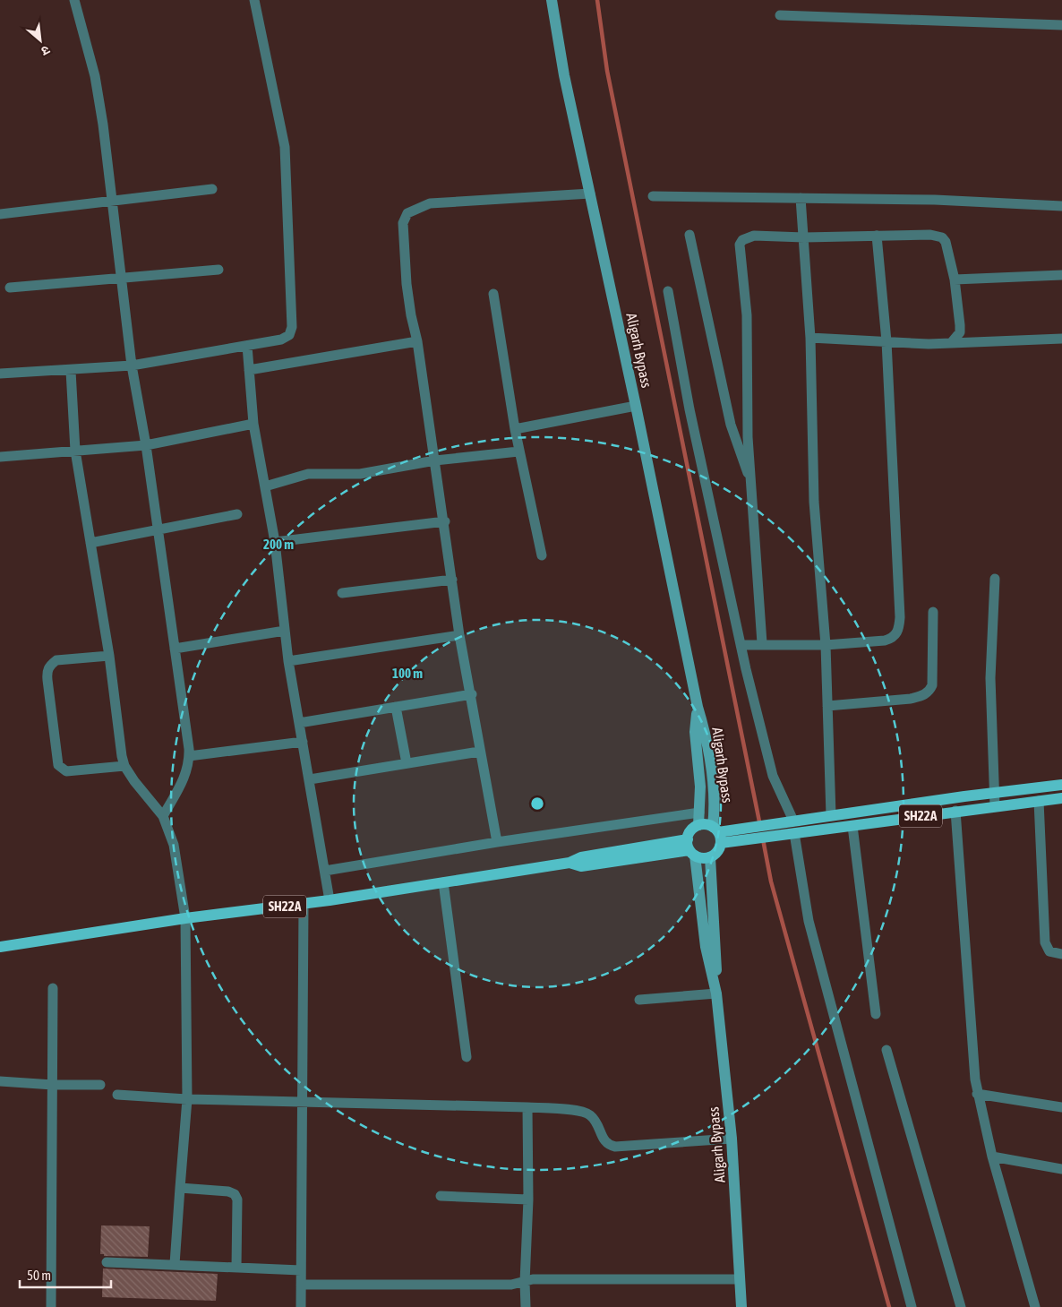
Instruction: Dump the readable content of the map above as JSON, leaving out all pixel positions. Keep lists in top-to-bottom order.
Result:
{
  "streets": {
    "main road": ["Aligarh Bypass", "SH22A"]
  },
  "crossings": [
    ["Aligarh Bypass", "SH22A"]
  ],
  "scale_bar": "50 m",
  "north": "bottom right",
  "rings": ["200 m", "100 m"]
}
